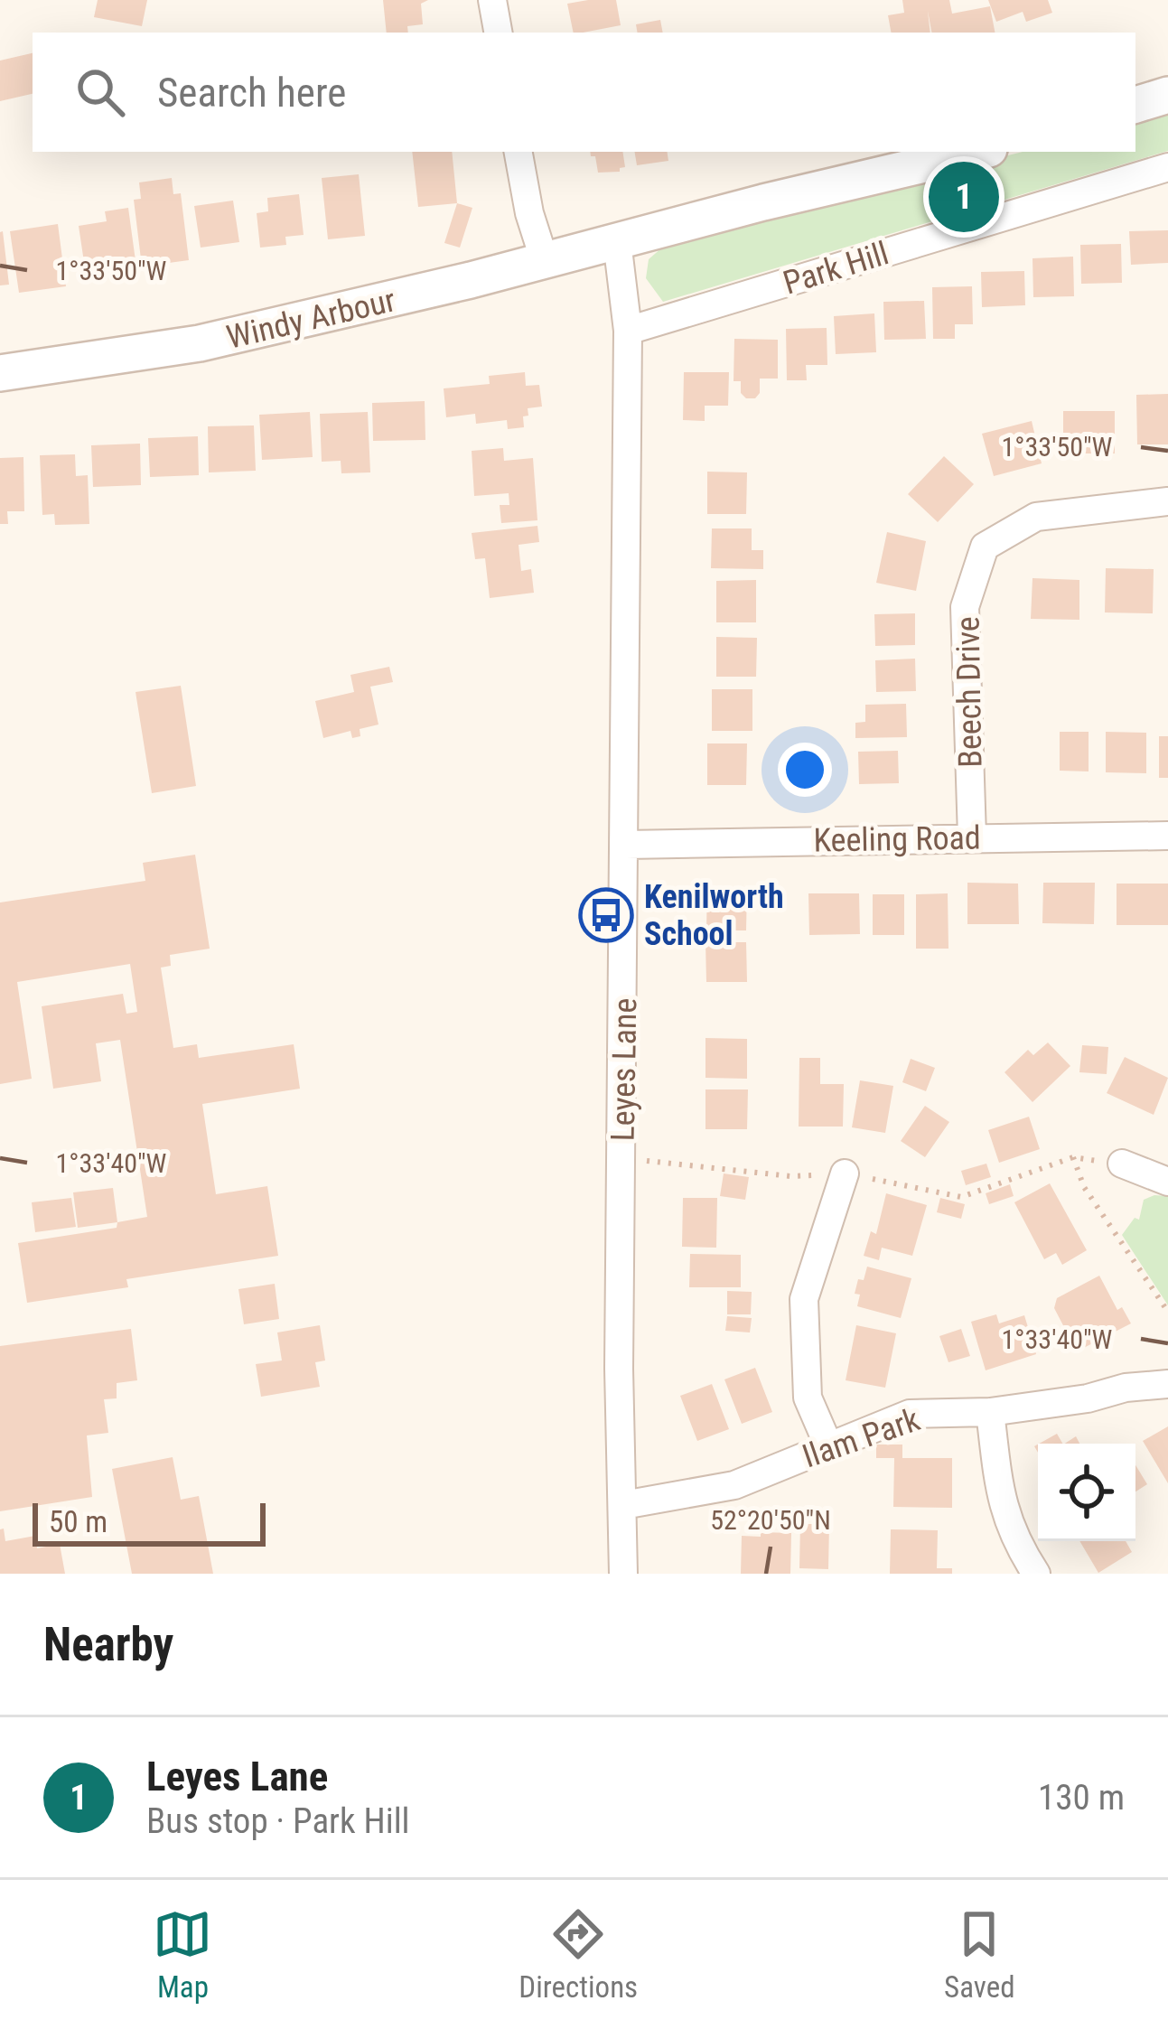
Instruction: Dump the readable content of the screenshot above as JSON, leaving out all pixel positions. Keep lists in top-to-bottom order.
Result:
{
  "streets": {
    "street": [
      "Park Hill",
      "Windy Arbour",
      "Beech Drive",
      "Keeling Road",
      "Leyes Lane",
      "Ilam Park"
    ]
  },
  "crossings": [
    ["Park Hill", "Leyes Lane"],
    ["Windy Arbour", "Leyes Lane"],
    ["Beech Drive", "Keeling Road"],
    ["Keeling Road", "Leyes Lane"],
    ["Leyes Lane", "Ilam Park"]
  ],
  "places": {
    "bus stop": ["Kenilworth School"]
  },
  "scale_bar": "50 m",
  "page": {
    "search": "Search here",
    "pins": "1",
    "scale": "50 m",
    "heading": "Nearby",
    "list": [
      {
        "mark": "1",
        "name": "Leyes Lane",
        "note": "Bus stop · Park Hill",
        "value": "130 m"
      }
    ],
    "nav": ["Map", "Directions", "Saved"]
  },
  "coordinates": ["1°33'50\"W", "1°33'40\"W", "52°20'50\"N"]
}
